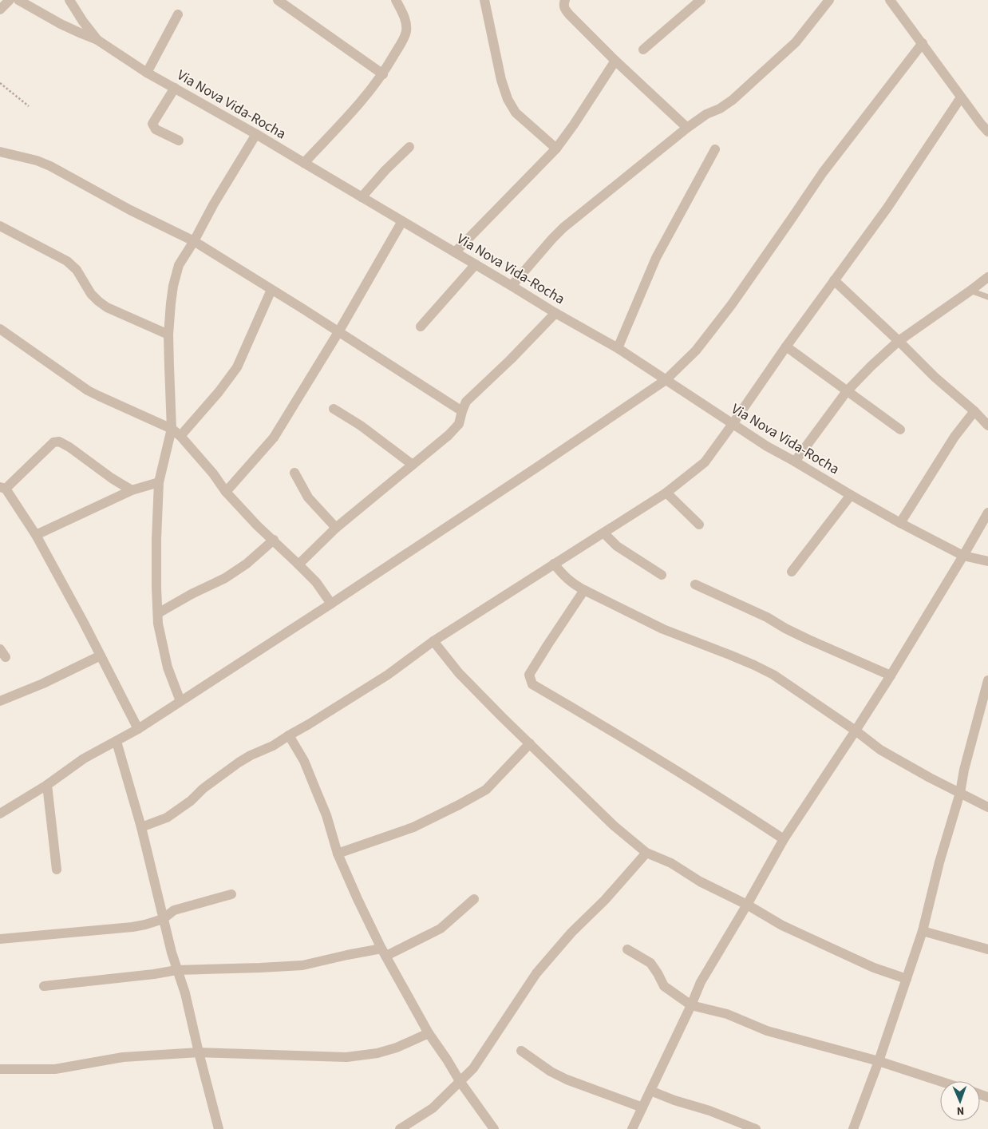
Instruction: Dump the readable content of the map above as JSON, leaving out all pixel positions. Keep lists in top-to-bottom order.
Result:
{
  "streets": {
    "street": ["Via Nova Vida-Rocha"]
  },
  "north": "bottom"
}
